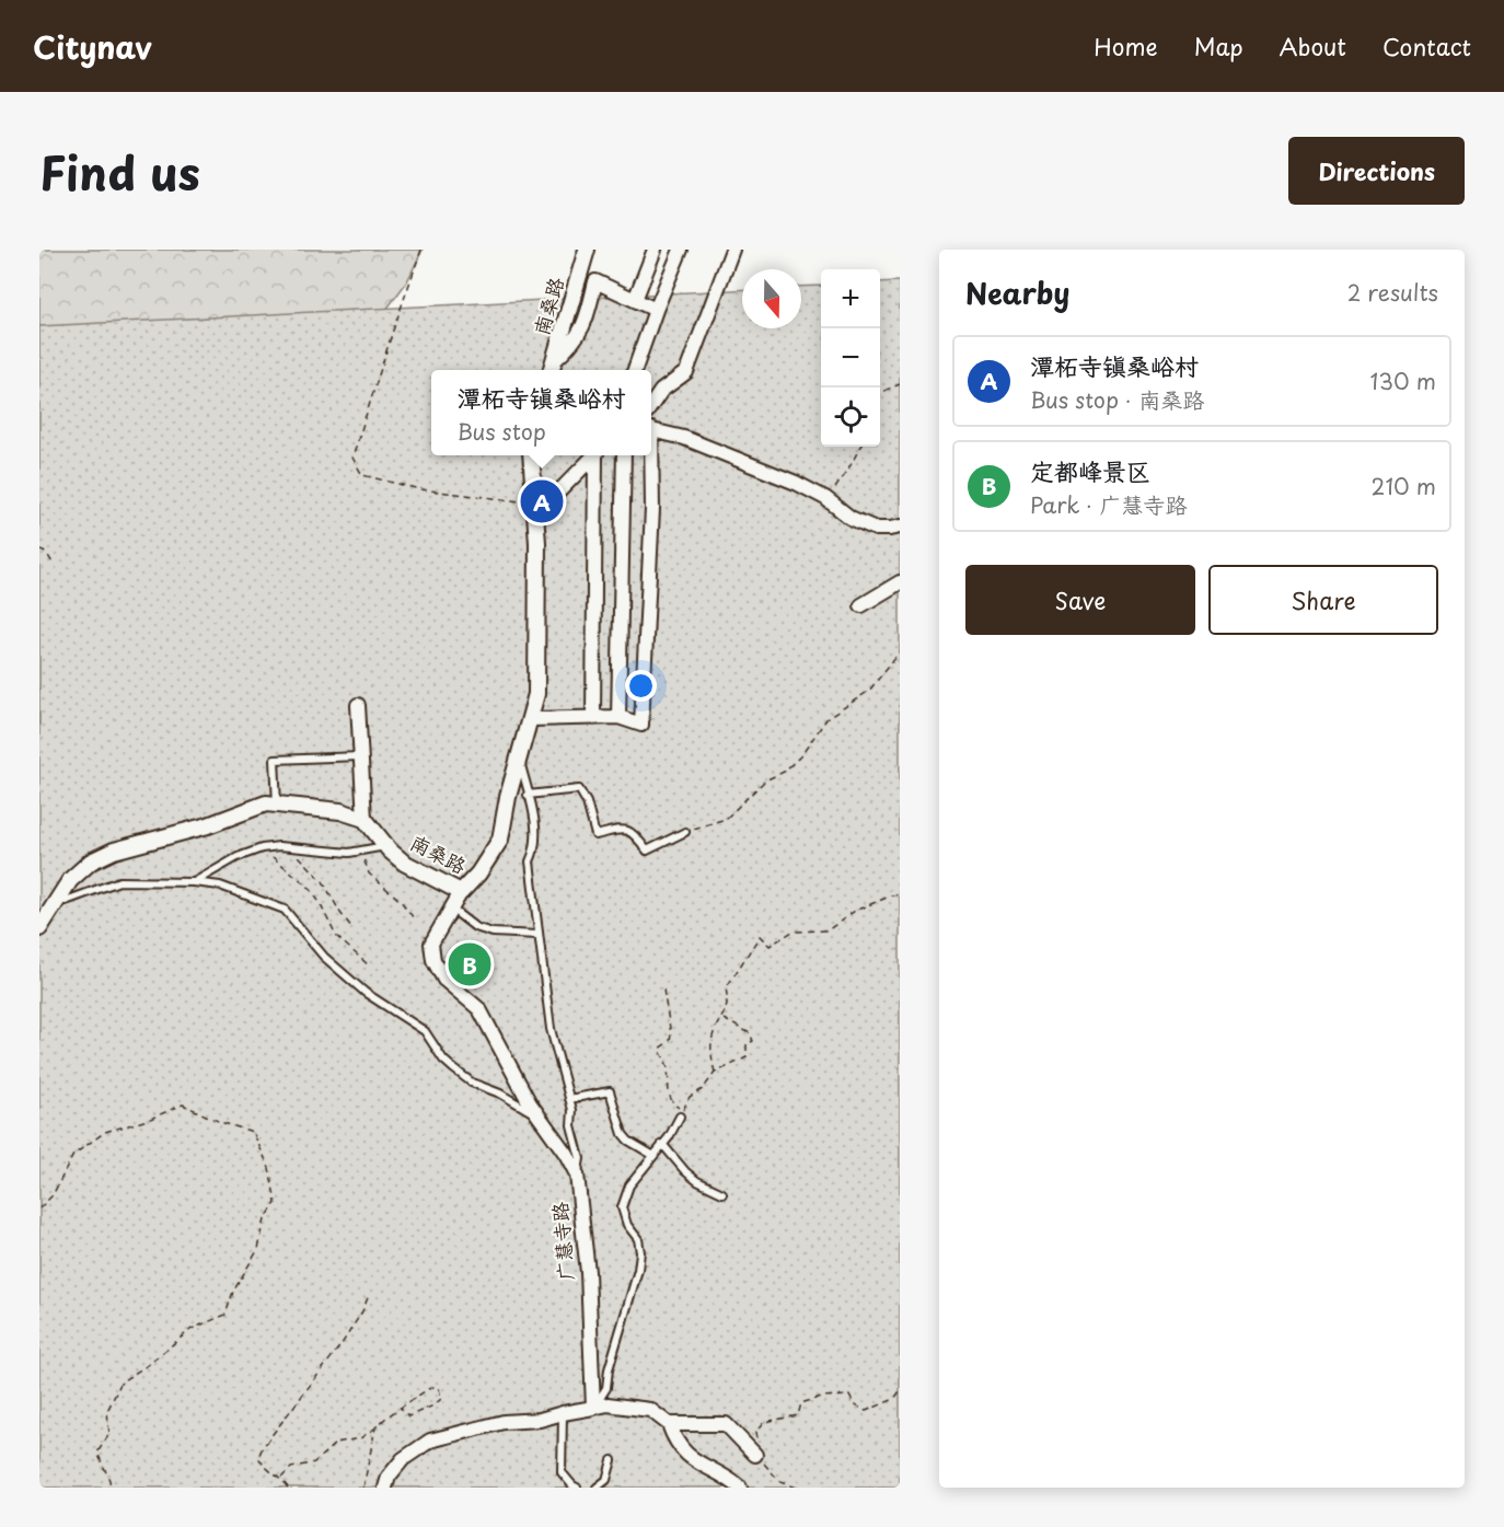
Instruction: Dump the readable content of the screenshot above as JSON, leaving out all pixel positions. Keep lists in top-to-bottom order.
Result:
{
  "streets": {
    "street": ["南桑路", "广慧寺路"]
  },
  "crossings": [
    ["南桑路", "广慧寺路"]
  ],
  "north": "bottom",
  "page": {
    "header": "Citynav",
    "nav": [
      "Home",
      "Map",
      "About",
      "Contact"
    ],
    "title": "Find us",
    "buttons": [
      "Directions",
      ["Save", "Share"]
    ],
    "heading": ["Nearby", "2 results"],
    "map_buttons": ["+", "−"],
    "list": [
      {
        "mark": "A",
        "name": "潭柘寺镇桑峪村",
        "note": "Bus stop · 南桑路",
        "value": "130 m"
      },
      {
        "mark": "B",
        "name": "定都峰景区",
        "note": "Park · 广慧寺路",
        "value": "210 m"
      }
    ],
    "popup": ["潭柘寺镇桑峪村", "Bus stop"],
    "pins": ["A", "B"]
  }
}
